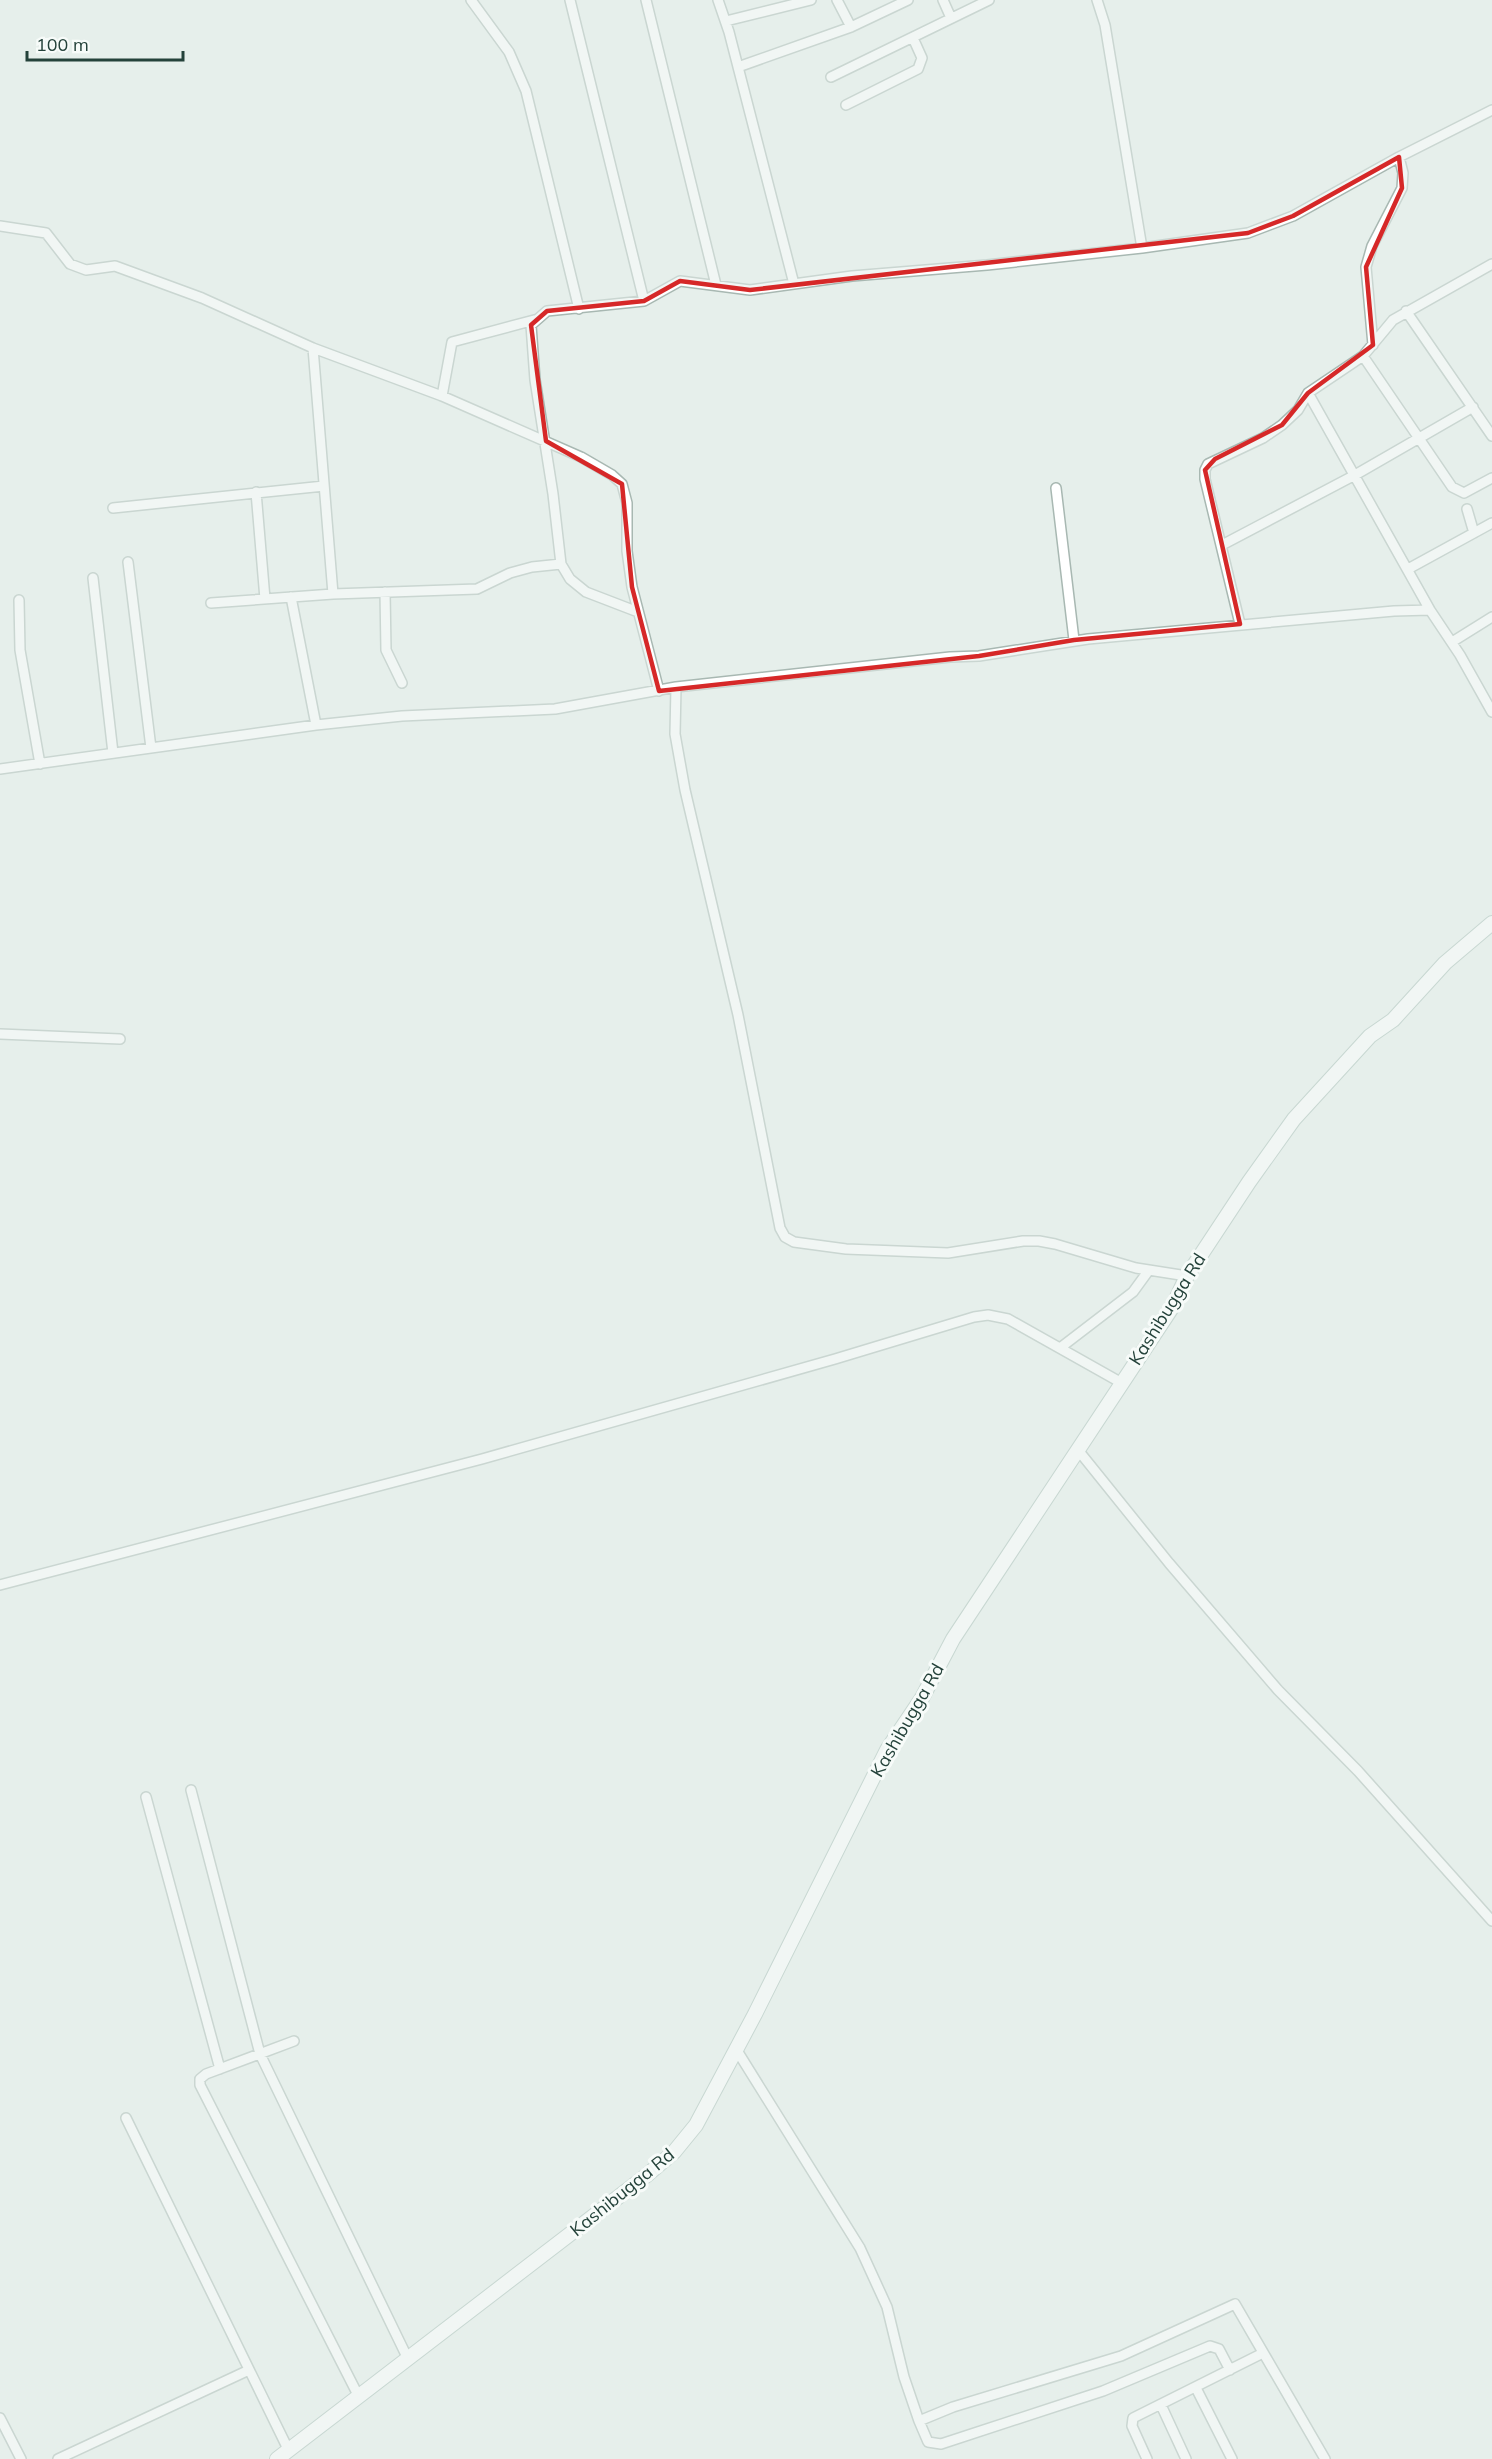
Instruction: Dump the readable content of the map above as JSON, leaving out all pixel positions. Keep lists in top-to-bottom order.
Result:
{
  "streets": {
    "main road": ["Kashibugga Rd"]
  },
  "scale_bar": "100 m"
}
